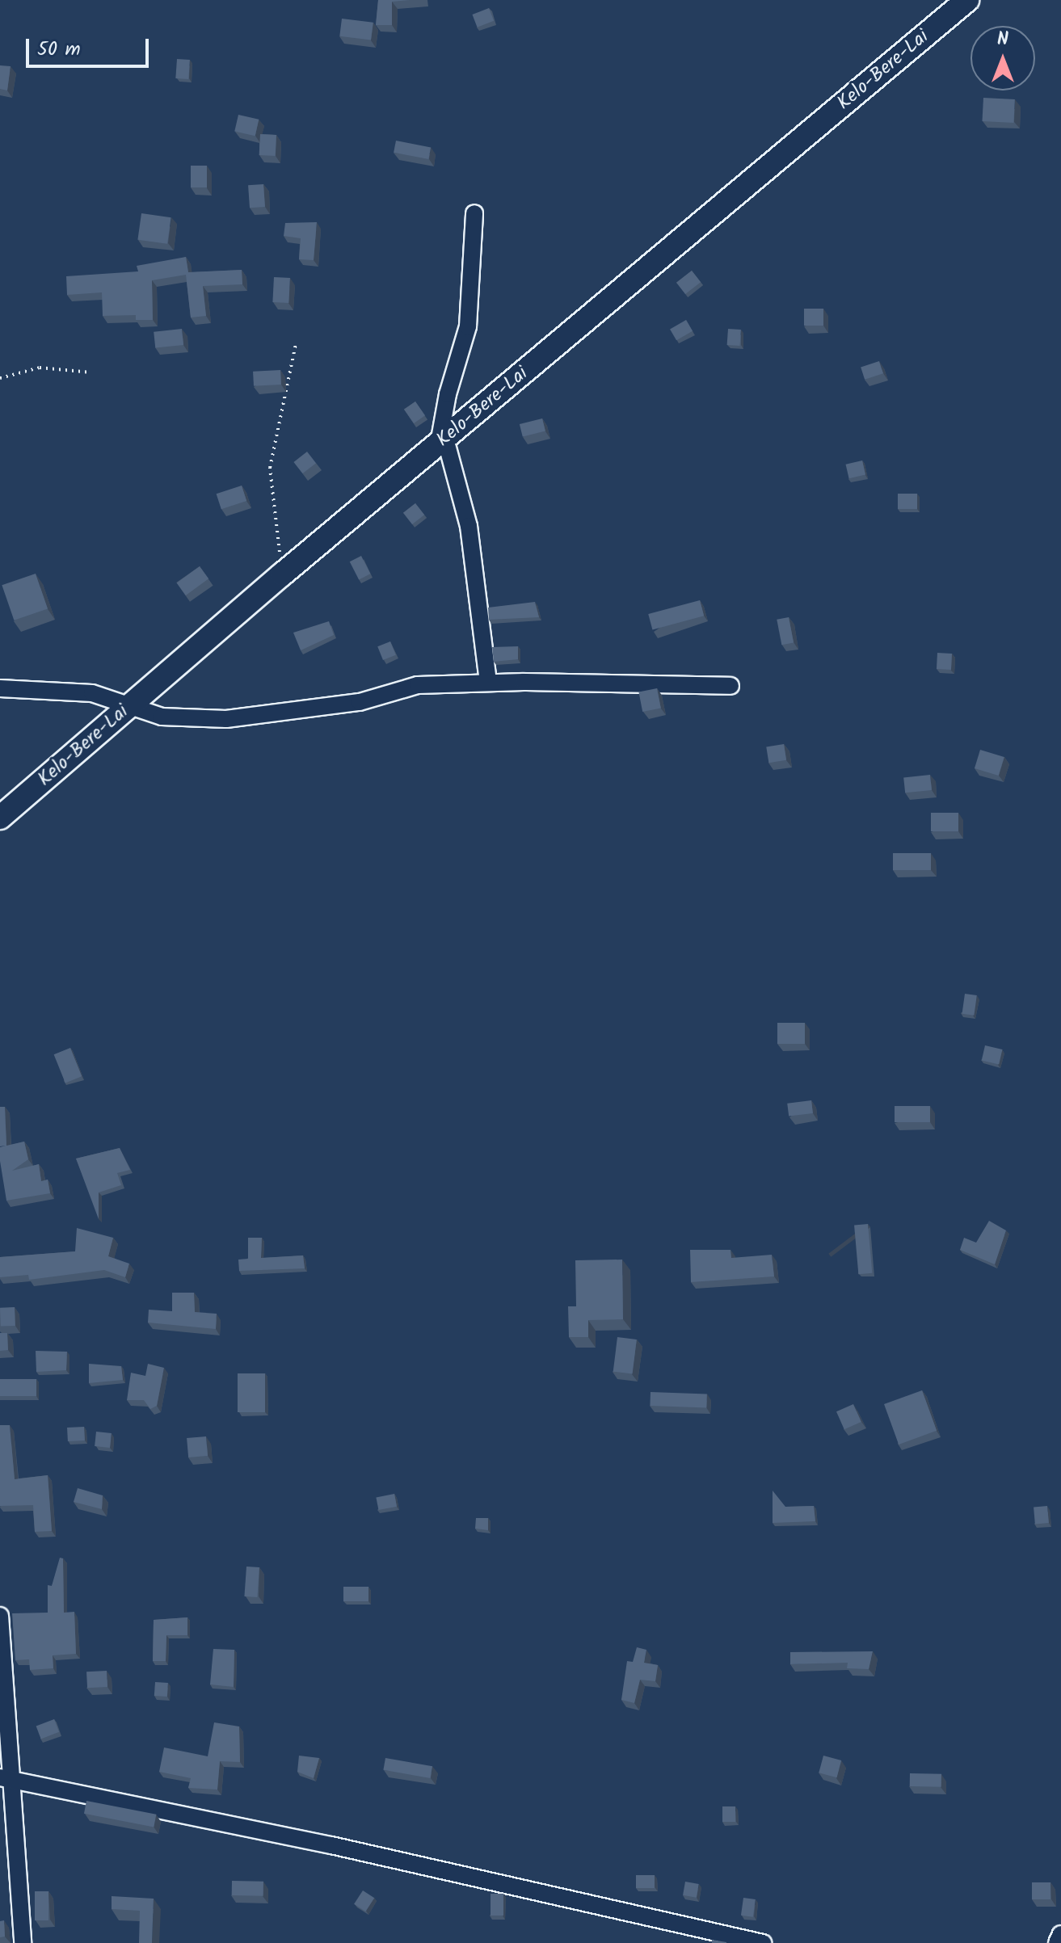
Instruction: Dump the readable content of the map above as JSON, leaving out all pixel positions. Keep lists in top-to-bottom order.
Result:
{
  "streets": {
    "main road": ["Kelo-Bere-Lai"]
  },
  "scale_bar": "50 m",
  "north": "top"
}
